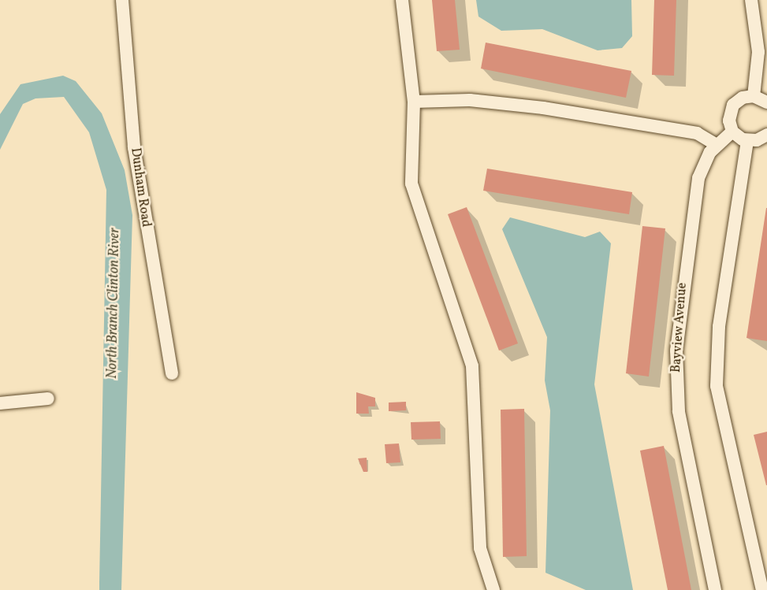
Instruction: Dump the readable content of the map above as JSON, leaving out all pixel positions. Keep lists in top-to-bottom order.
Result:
{
  "streets": {
    "street": ["Dunham Road", "Bayview Avenue"]
  },
  "water": ["North Branch Clinton River"]
}
